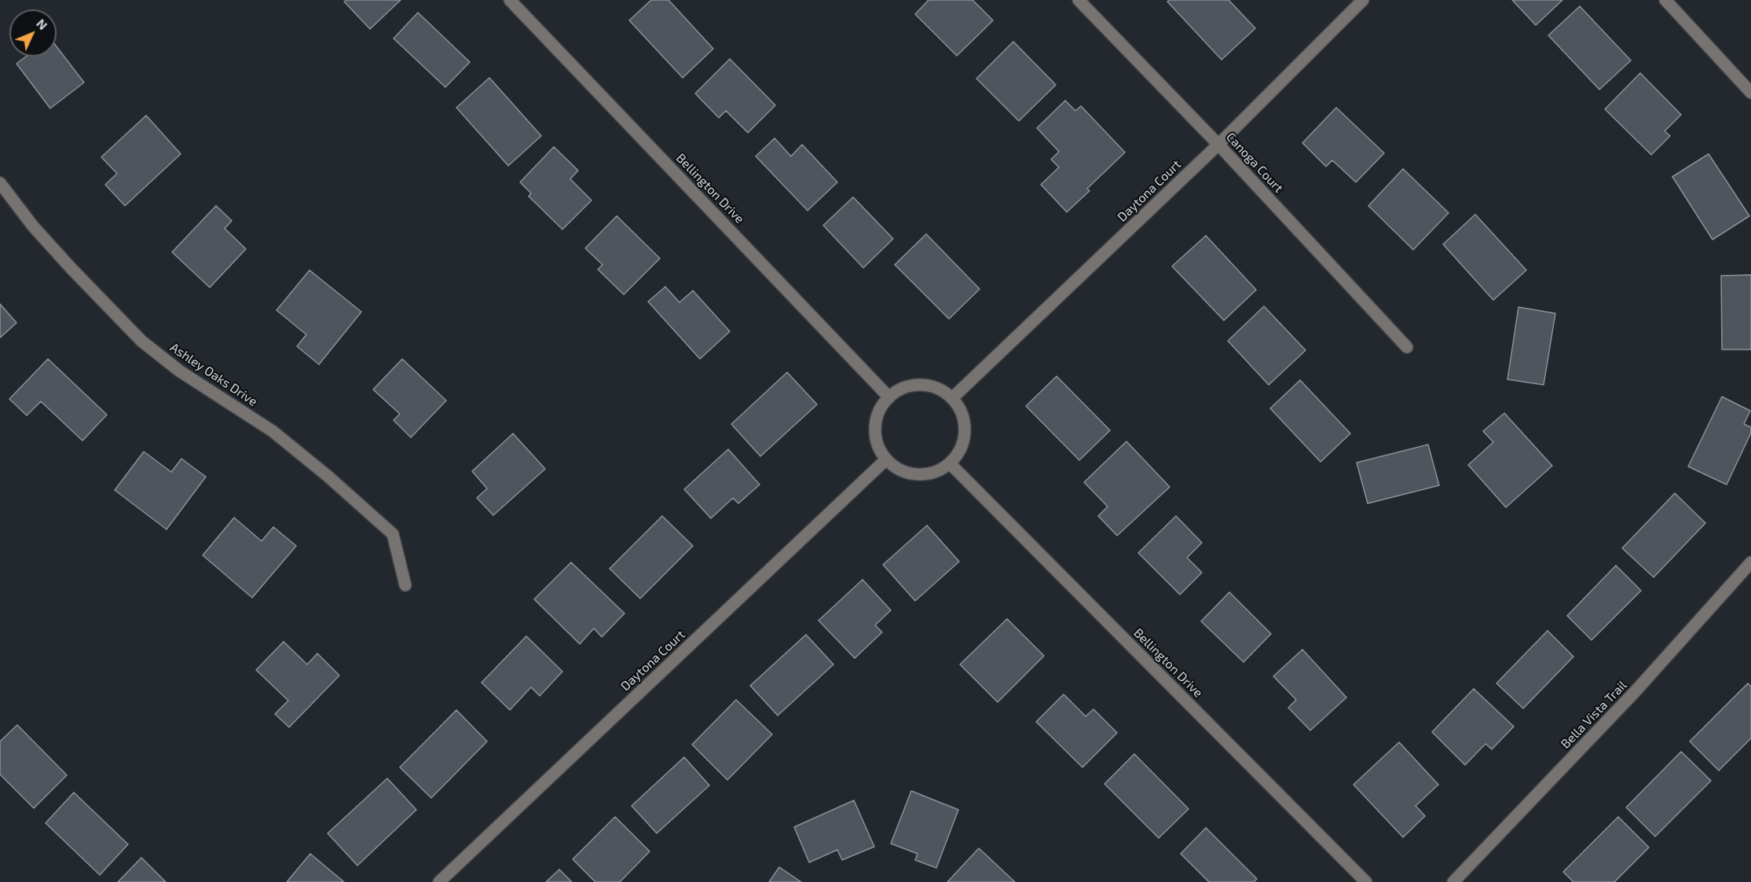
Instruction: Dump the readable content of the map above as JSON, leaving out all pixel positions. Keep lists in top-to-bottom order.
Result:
{
  "streets": {
    "street": [
      "Canoga Court",
      "Bellington Drive",
      "Daytona Court",
      "Ashley Oaks Drive",
      "Bella Vista Trail"
    ]
  },
  "crossings": [
    ["Canoga Court", "Daytona Court"],
    ["Bellington Drive", "Daytona Court"]
  ],
  "north": "top right"
}
